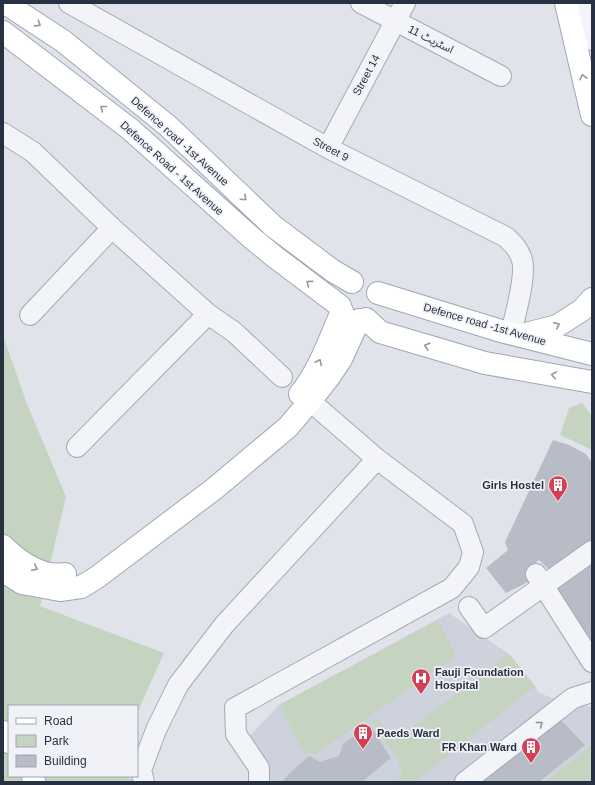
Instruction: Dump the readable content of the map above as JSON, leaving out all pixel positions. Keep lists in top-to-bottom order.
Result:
{
  "streets": {
    "main road": ["Defence road -1st Avenue", "Defence Road - 1st Avenue"],
    "street": ["اسٹریٹ 11", "Street 14", "Street 9"]
  },
  "crossings": [
    ["اسٹریٹ 11", "Street 14"],
    ["Street 14", "Street 9"],
    ["Defence road -1st Avenue", "Street 9"],
    ["Defence road -1st Avenue", "Defence Road - 1st Avenue"]
  ],
  "one_way": ["Defence road -1st Avenue", "Defence Road - 1st Avenue"],
  "places": {
    "building": ["Girls Hostel", "Paeds Ward", "FR Khan Ward"],
    "hospital": ["Fauji Foundation Hospital"]
  },
  "legend": ["Road", "Park", "Building"]
}
